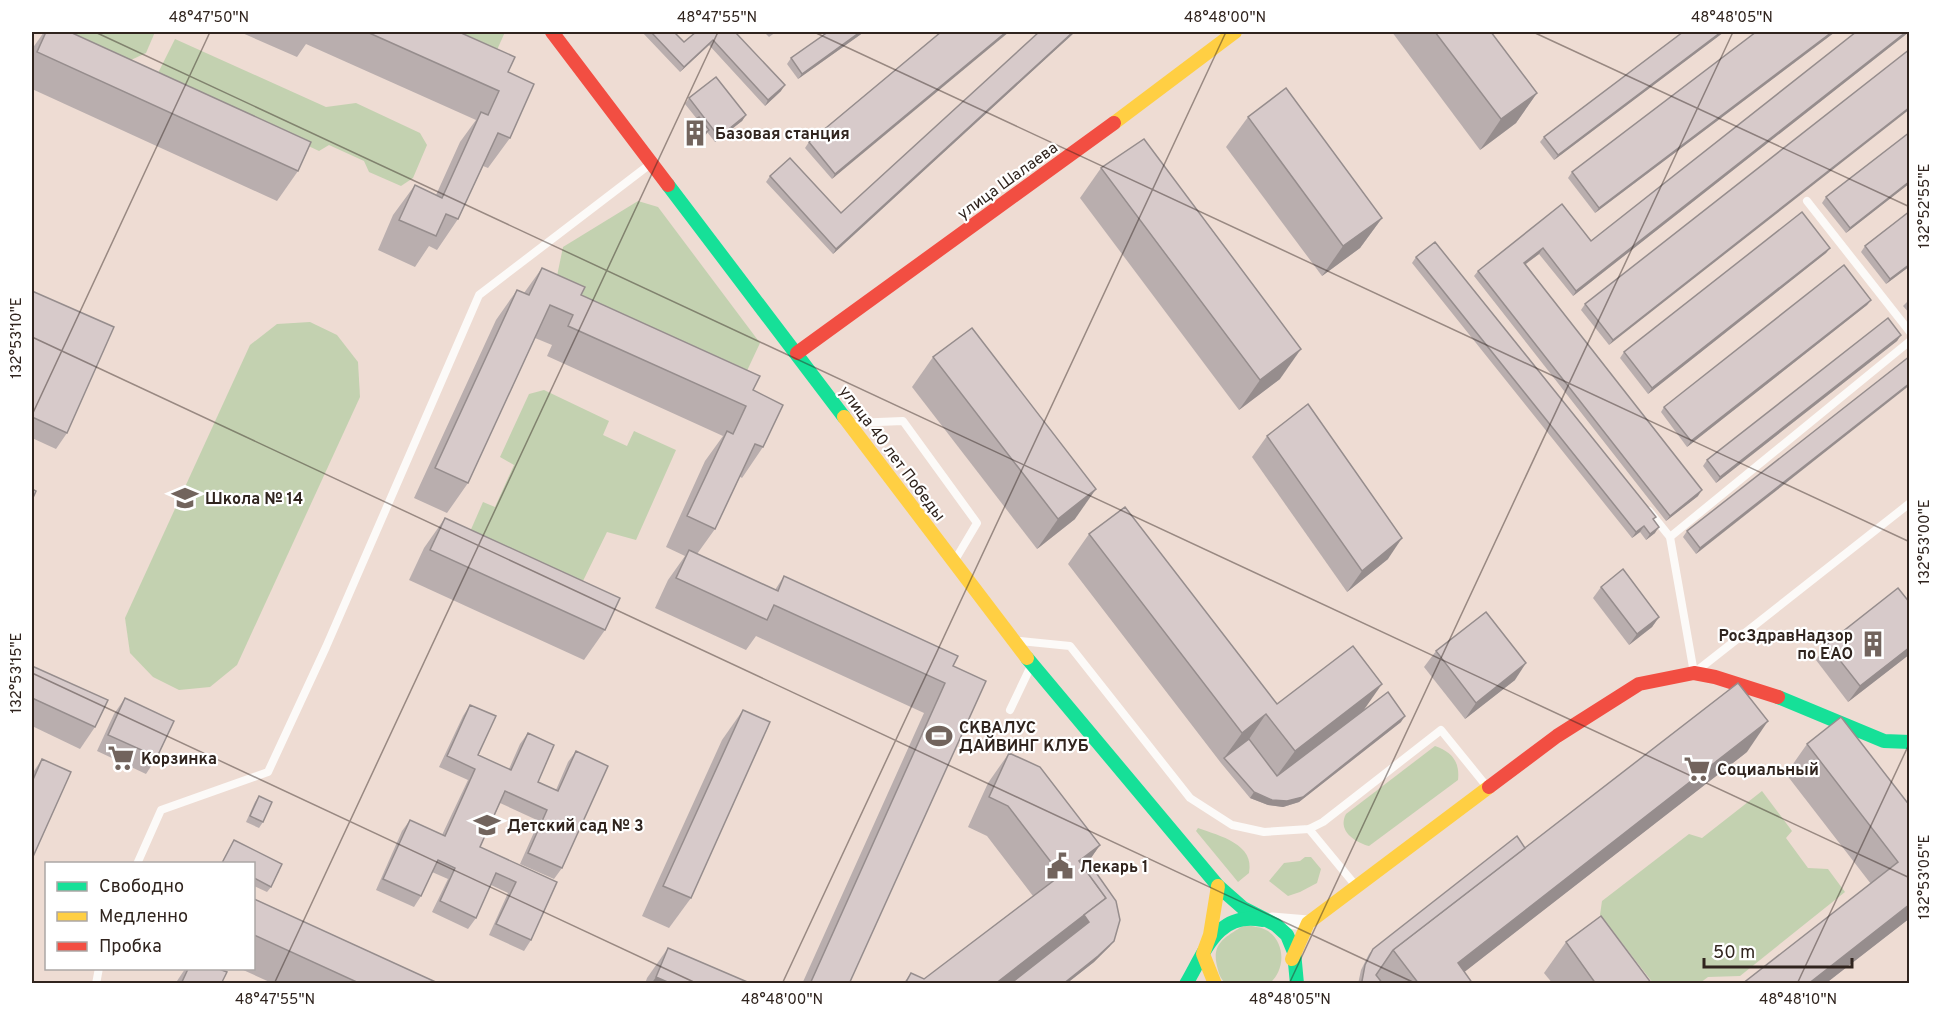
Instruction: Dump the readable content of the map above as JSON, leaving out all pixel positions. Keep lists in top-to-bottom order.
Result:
{
  "streets": {
    "main road": ["улица Шалаева", "улица 40 лет Победы"]
  },
  "crossings": [
    ["улица Шалаева", "улица 40 лет Победы"]
  ],
  "places": {
    "building": ["Базовая станция", "РосЗдравНадзор по ЕАО"],
    "school or university": ["Школа № 14", "Детский сад № 3"],
    "sports": ["СКВАЛУС ДАЙВИНГ КЛУБ"],
    "supermarket": ["Корзинка", "Социальный"],
    "public building": ["Лекарь 1"]
  },
  "legend": ["Свободно", "Медленно", "Пробка"],
  "scale_bar": "50 m",
  "coordinates": [
    "48°47'50\"N",
    "48°47'55\"N",
    "48°48'00\"N",
    "48°48'05\"N",
    "132°52'55\"E",
    "132°53'10\"E",
    "132°53'00\"E",
    "132°53'15\"E",
    "132°53'05\"E",
    "48°48'10\"N"
  ]
}
